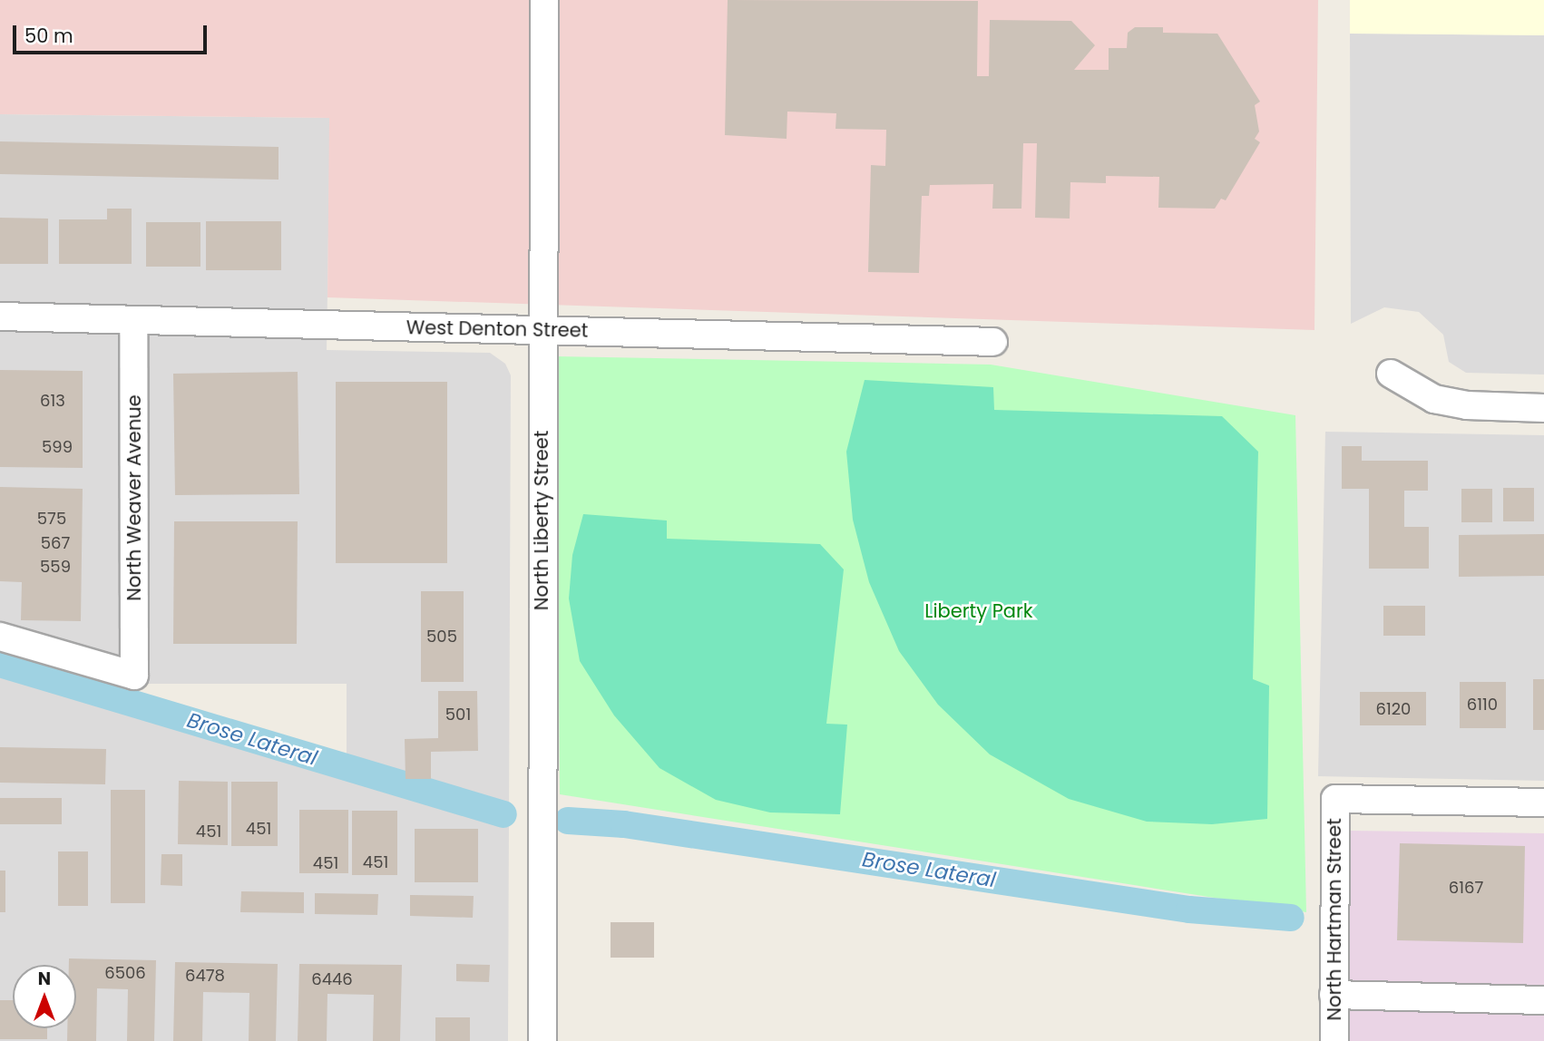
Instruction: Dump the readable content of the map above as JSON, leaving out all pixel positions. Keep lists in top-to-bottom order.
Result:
{
  "streets": {
    "street": [
      "West Denton Street",
      "North Weaver Avenue",
      "North Liberty Street",
      "North Hartman Street"
    ]
  },
  "crossings": [
    ["West Denton Street", "North Weaver Avenue"],
    ["West Denton Street", "North Liberty Street"]
  ],
  "water": ["Brose Lateral"],
  "parks": ["Liberty Park"],
  "house_numbers": [
    "613",
    "599",
    "575",
    "567",
    "559",
    "505",
    "6110",
    "6120",
    "501",
    "451",
    "451",
    "451",
    "451",
    "6167",
    "6506",
    "6478",
    "6446"
  ],
  "scale_bar": "50 m",
  "north": "top"
}
